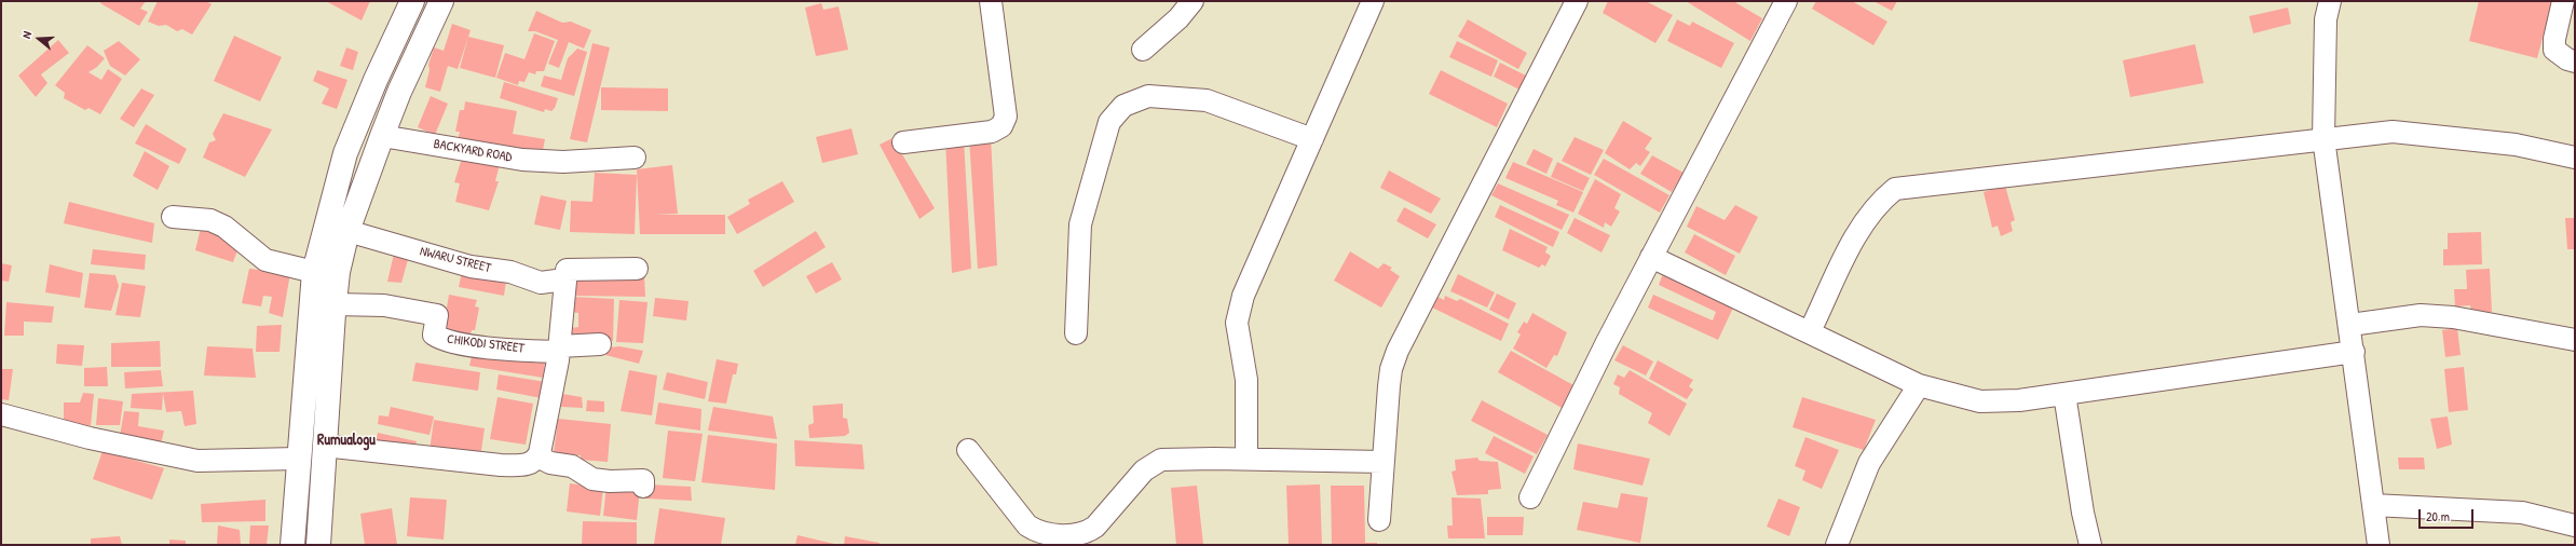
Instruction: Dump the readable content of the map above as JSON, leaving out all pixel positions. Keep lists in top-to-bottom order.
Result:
{
  "streets": {
    "street": ["BACKYARD ROAD", "NWARU STREET", "CHIKODI STREET"]
  },
  "districts": ["Rumualogu"],
  "scale_bar": "20 m",
  "north": "left"
}
